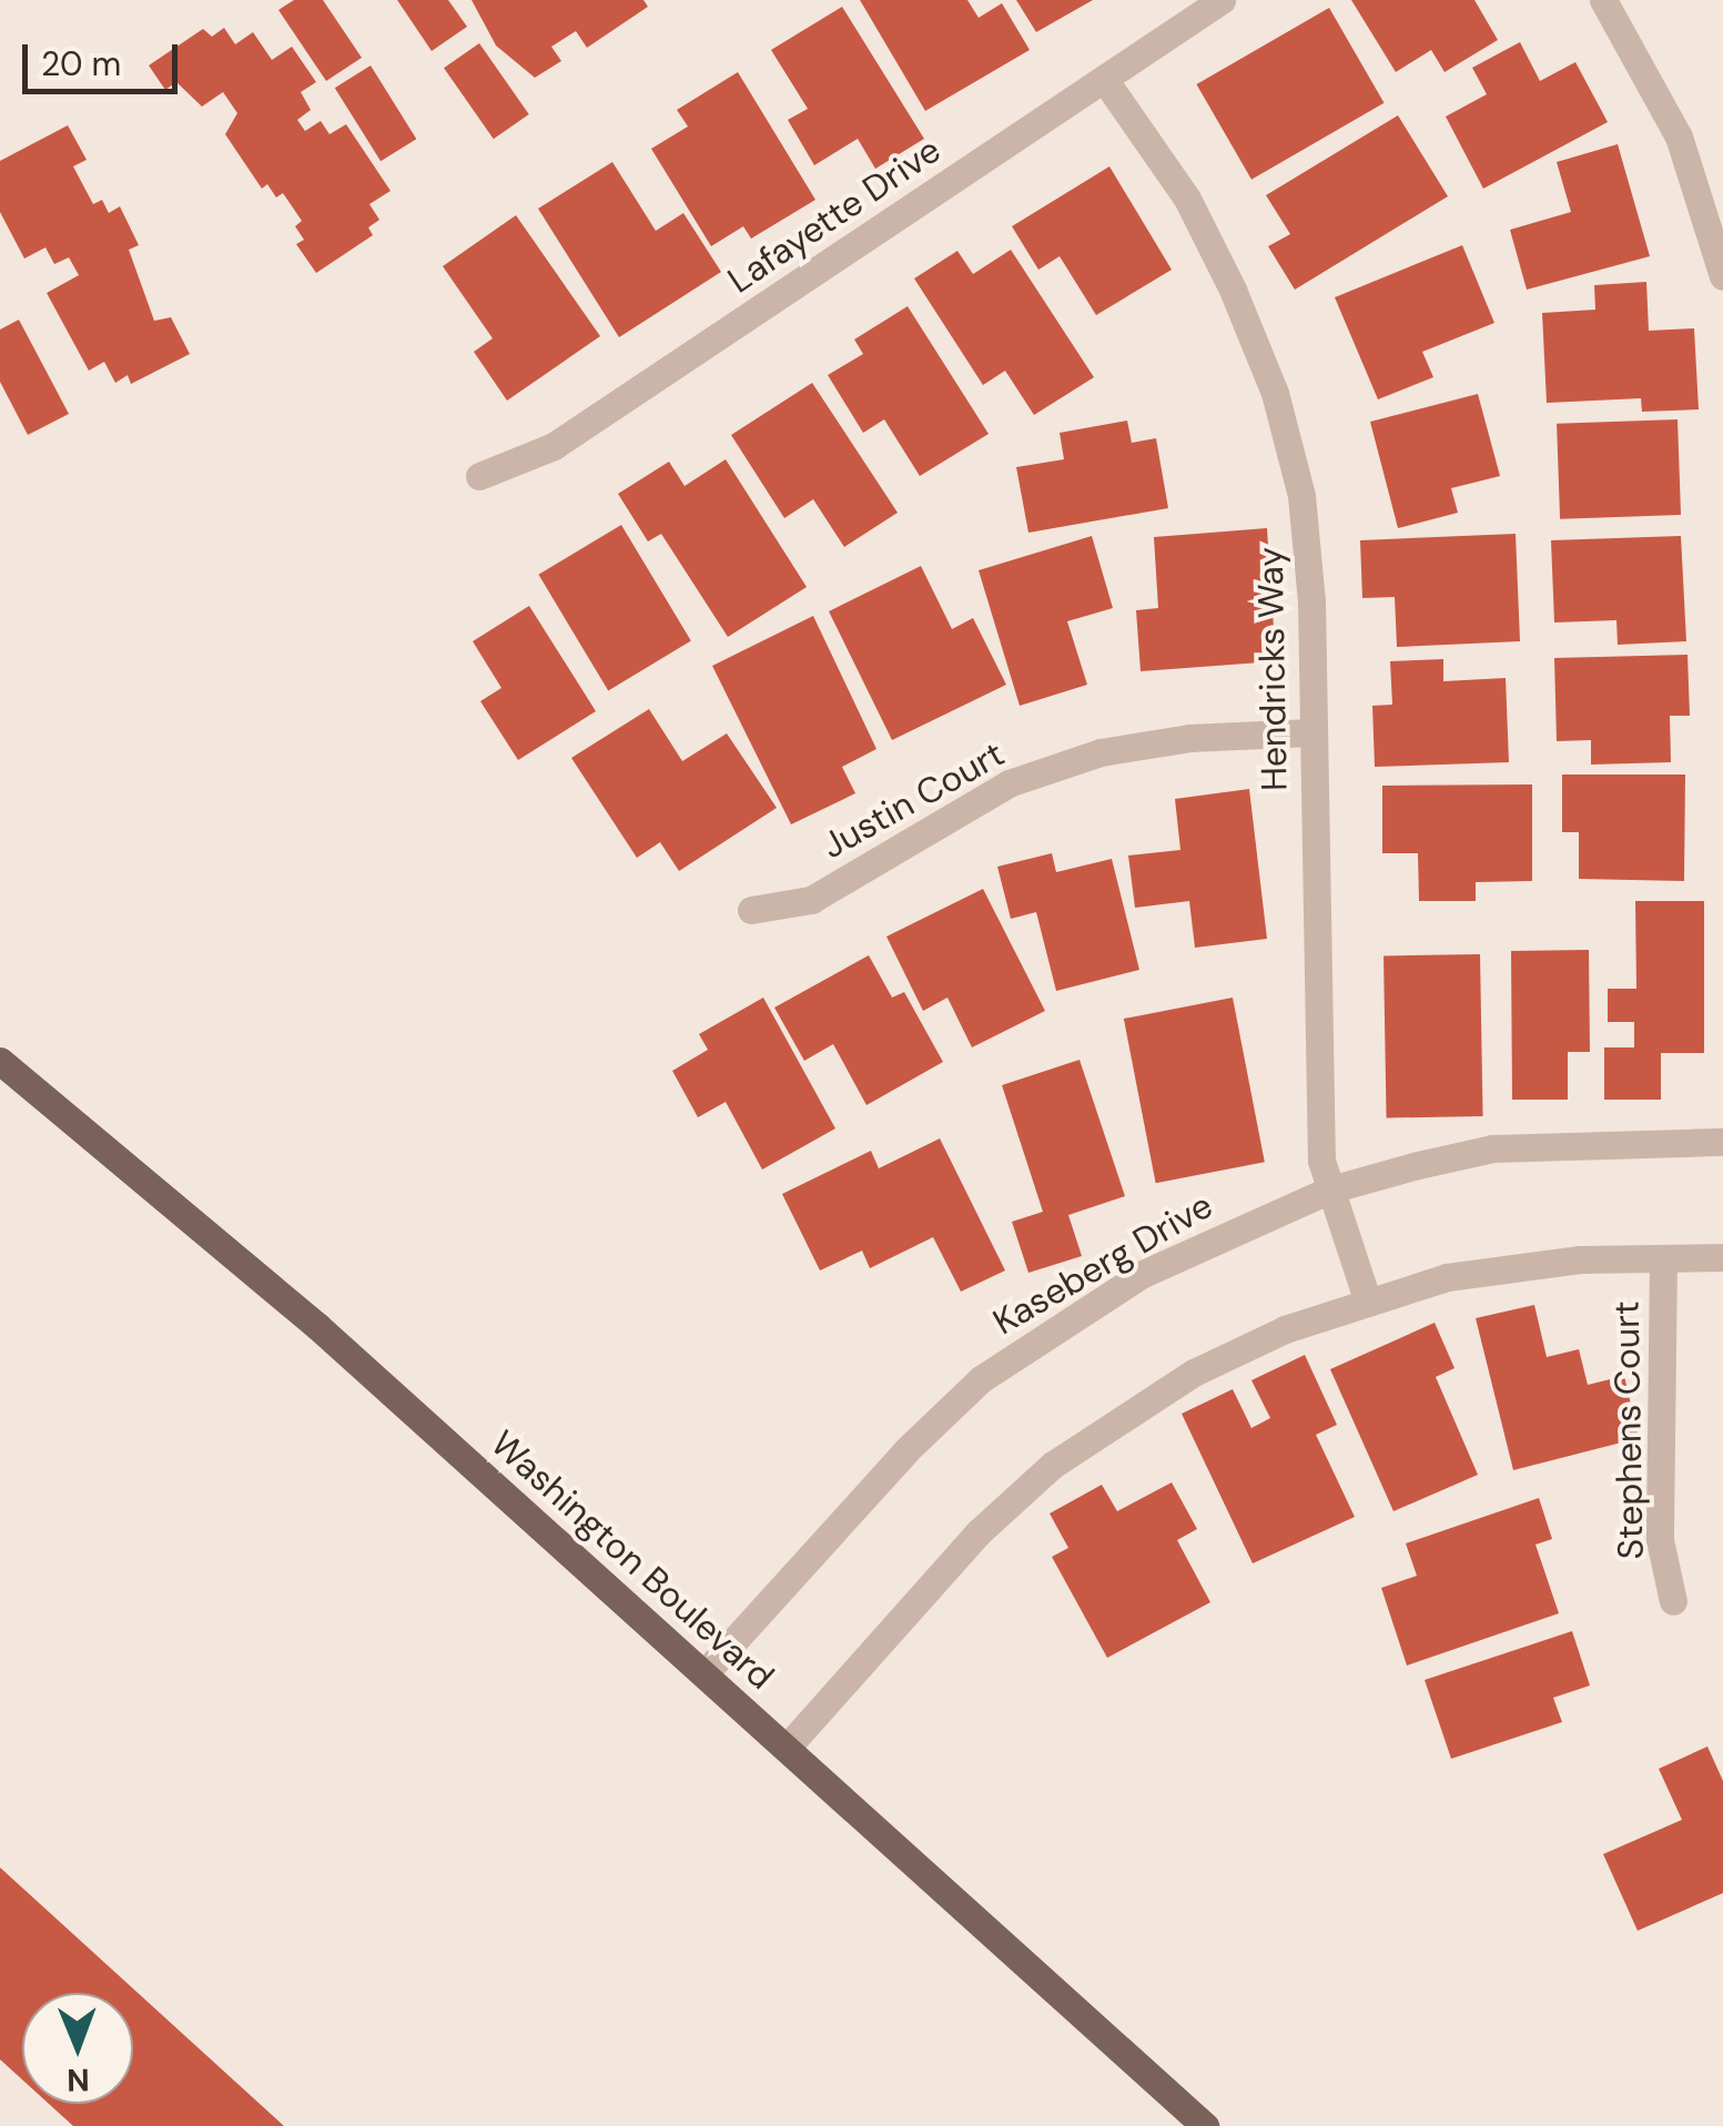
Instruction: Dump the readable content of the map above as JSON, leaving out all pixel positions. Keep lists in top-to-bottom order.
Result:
{
  "streets": {
    "main road": ["Washington Boulevard"],
    "street": [
      "Lafayette Drive",
      "Hendricks Way",
      "Justin Court",
      "Kaseberg Drive",
      "Stephens Court"
    ]
  },
  "crossings": [
    ["Lafayette Drive", "Hendricks Way"],
    ["Hendricks Way", "Justin Court"],
    ["Hendricks Way", "Kaseberg Drive"],
    ["Kaseberg Drive", "Washington Boulevard"]
  ],
  "scale_bar": "20 m",
  "north": "bottom"
}
